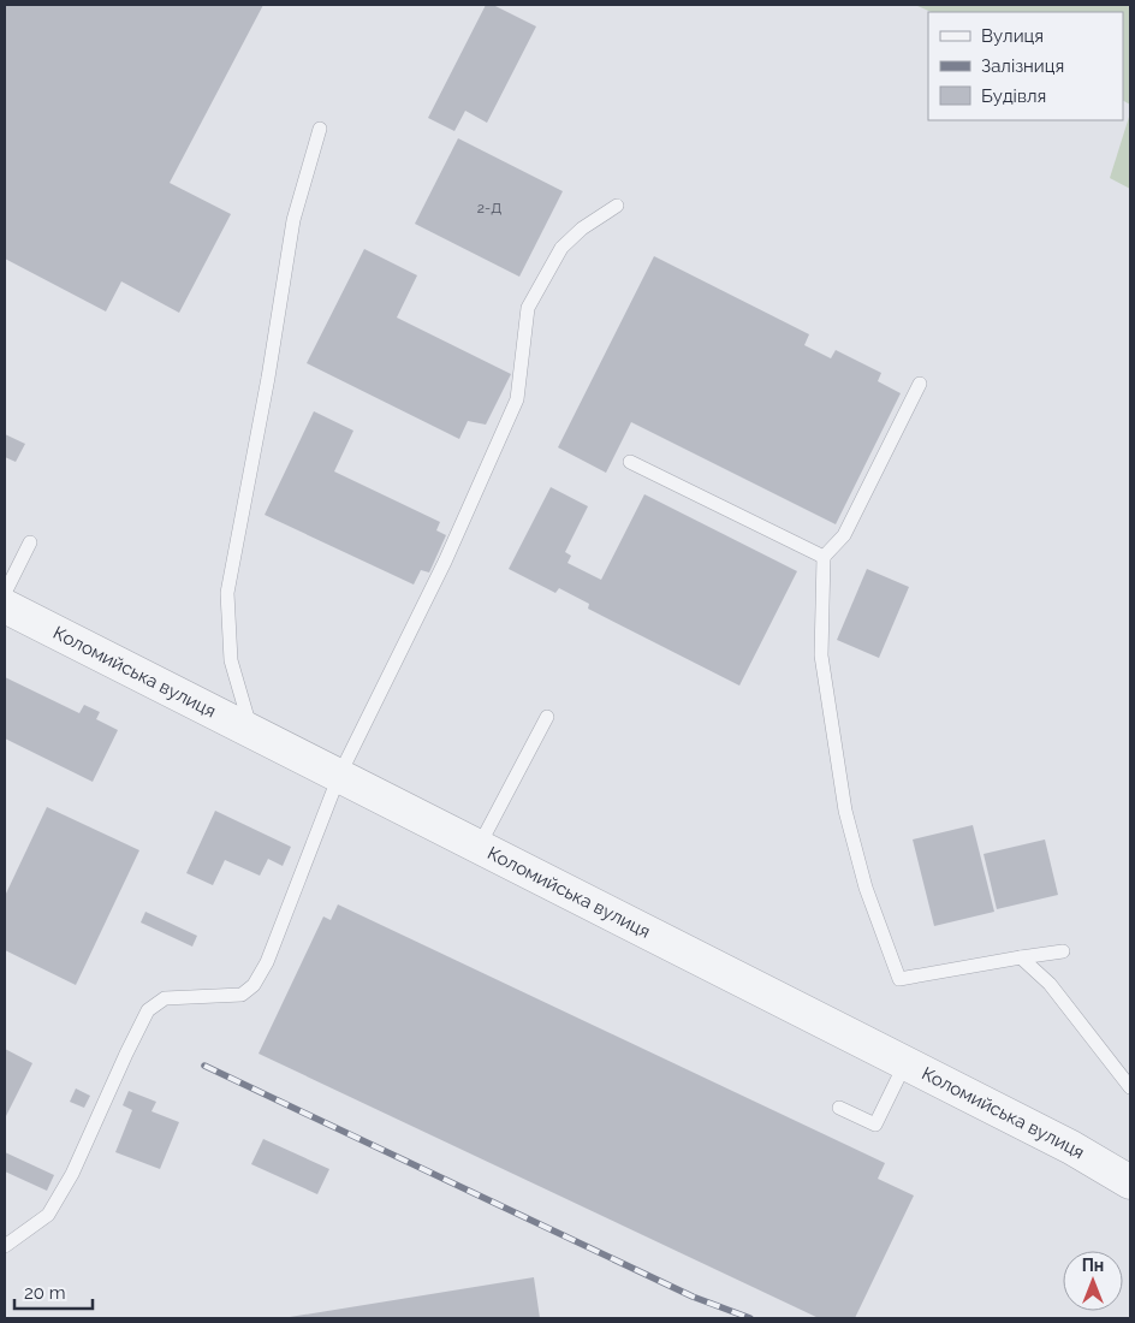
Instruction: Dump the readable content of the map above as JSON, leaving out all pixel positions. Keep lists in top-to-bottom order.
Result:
{
  "streets": {
    "street": ["Коломийська вулиця"]
  },
  "house_numbers": ["2-Д"],
  "legend": ["Вулиця", "Залізниця", "Будівля"],
  "scale_bar": "20 m",
  "north": "top"
}
